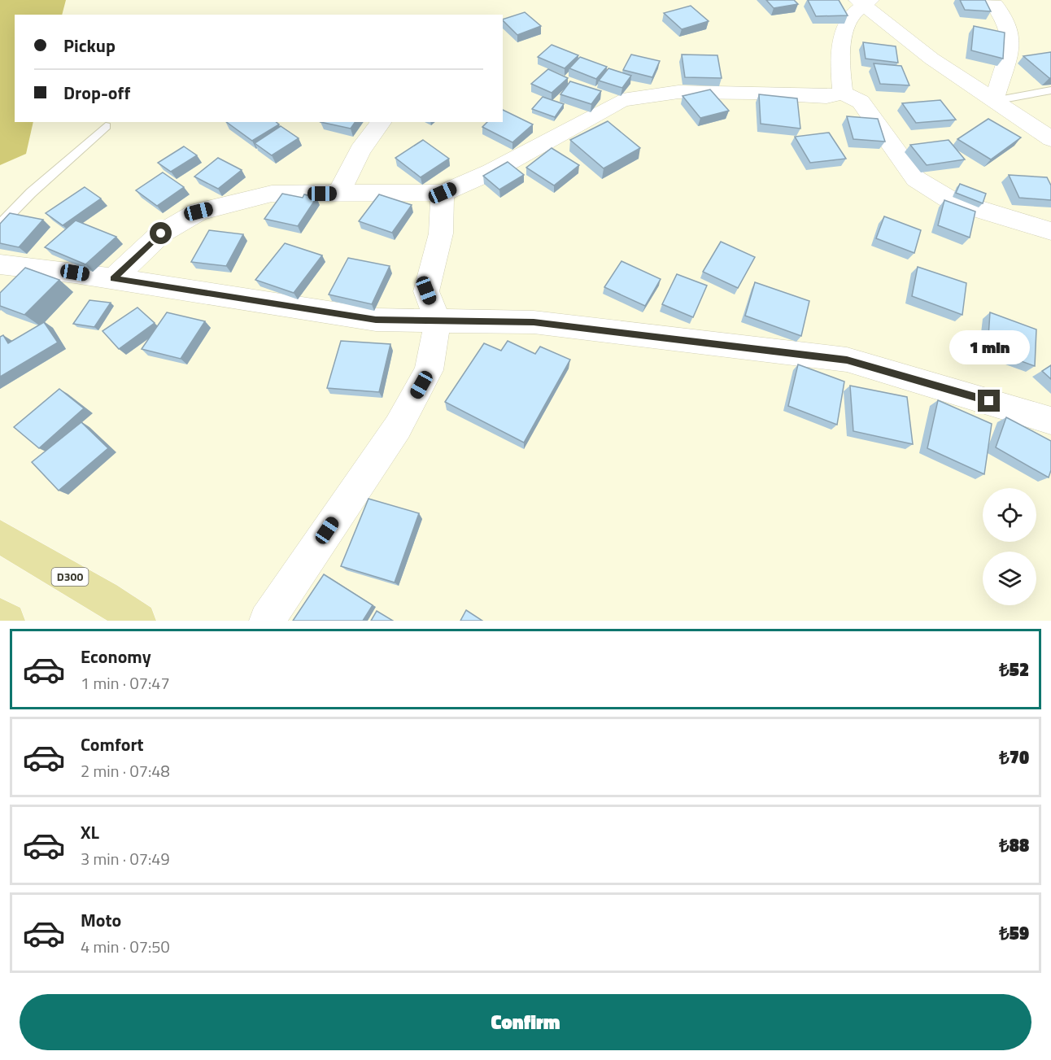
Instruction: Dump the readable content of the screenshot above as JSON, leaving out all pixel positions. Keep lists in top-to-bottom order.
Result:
{
  "streets": {
    "highway": ["D300"]
  },
  "page": {
    "banner": ["Pickup", "Drop-off"],
    "bubble": "1 min",
    "list": [
      {
        "name": "Economy",
        "note": "1 min · 07:47",
        "value": "₺52"
      },
      {
        "name": "Comfort",
        "note": "2 min · 07:48",
        "value": "₺70"
      },
      {
        "name": "XL",
        "note": "3 min · 07:49",
        "value": "₺88"
      },
      {
        "name": "Moto",
        "note": "4 min · 07:50",
        "value": "₺59"
      }
    ],
    "buttons": "Confirm"
  }
}
